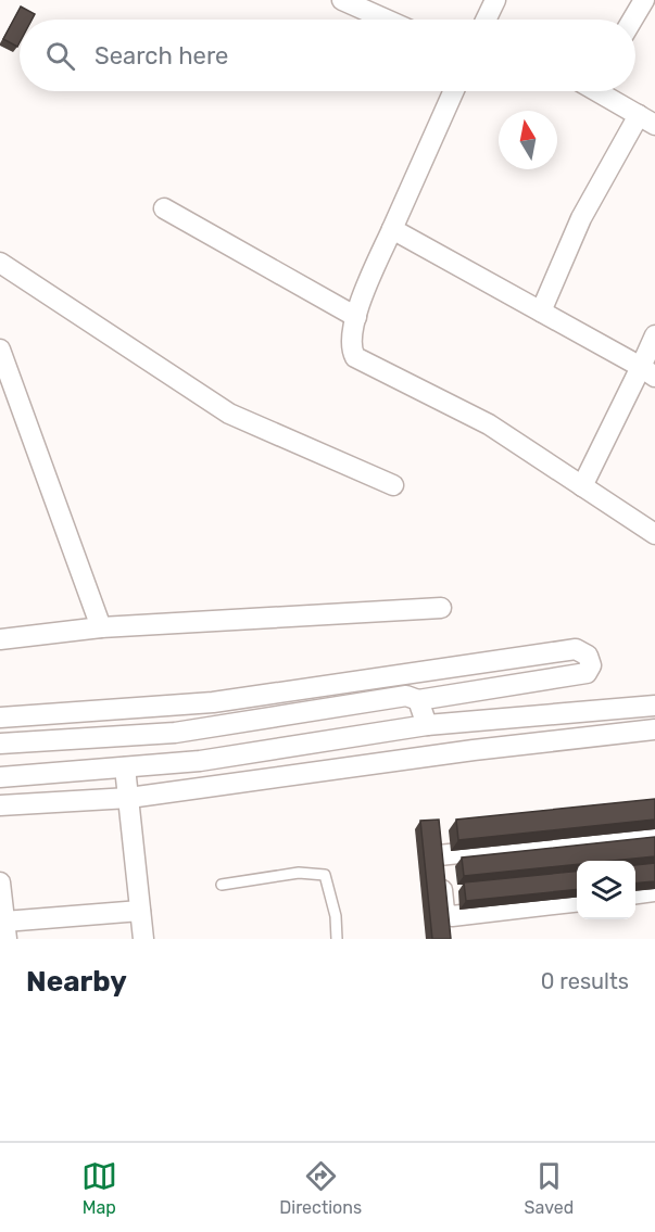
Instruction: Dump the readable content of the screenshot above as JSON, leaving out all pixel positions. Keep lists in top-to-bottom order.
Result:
{
  "north": "top",
  "page": {
    "search": "Search here",
    "heading": ["Nearby", "0 results"],
    "nav": ["Map", "Directions", "Saved"]
  }
}
